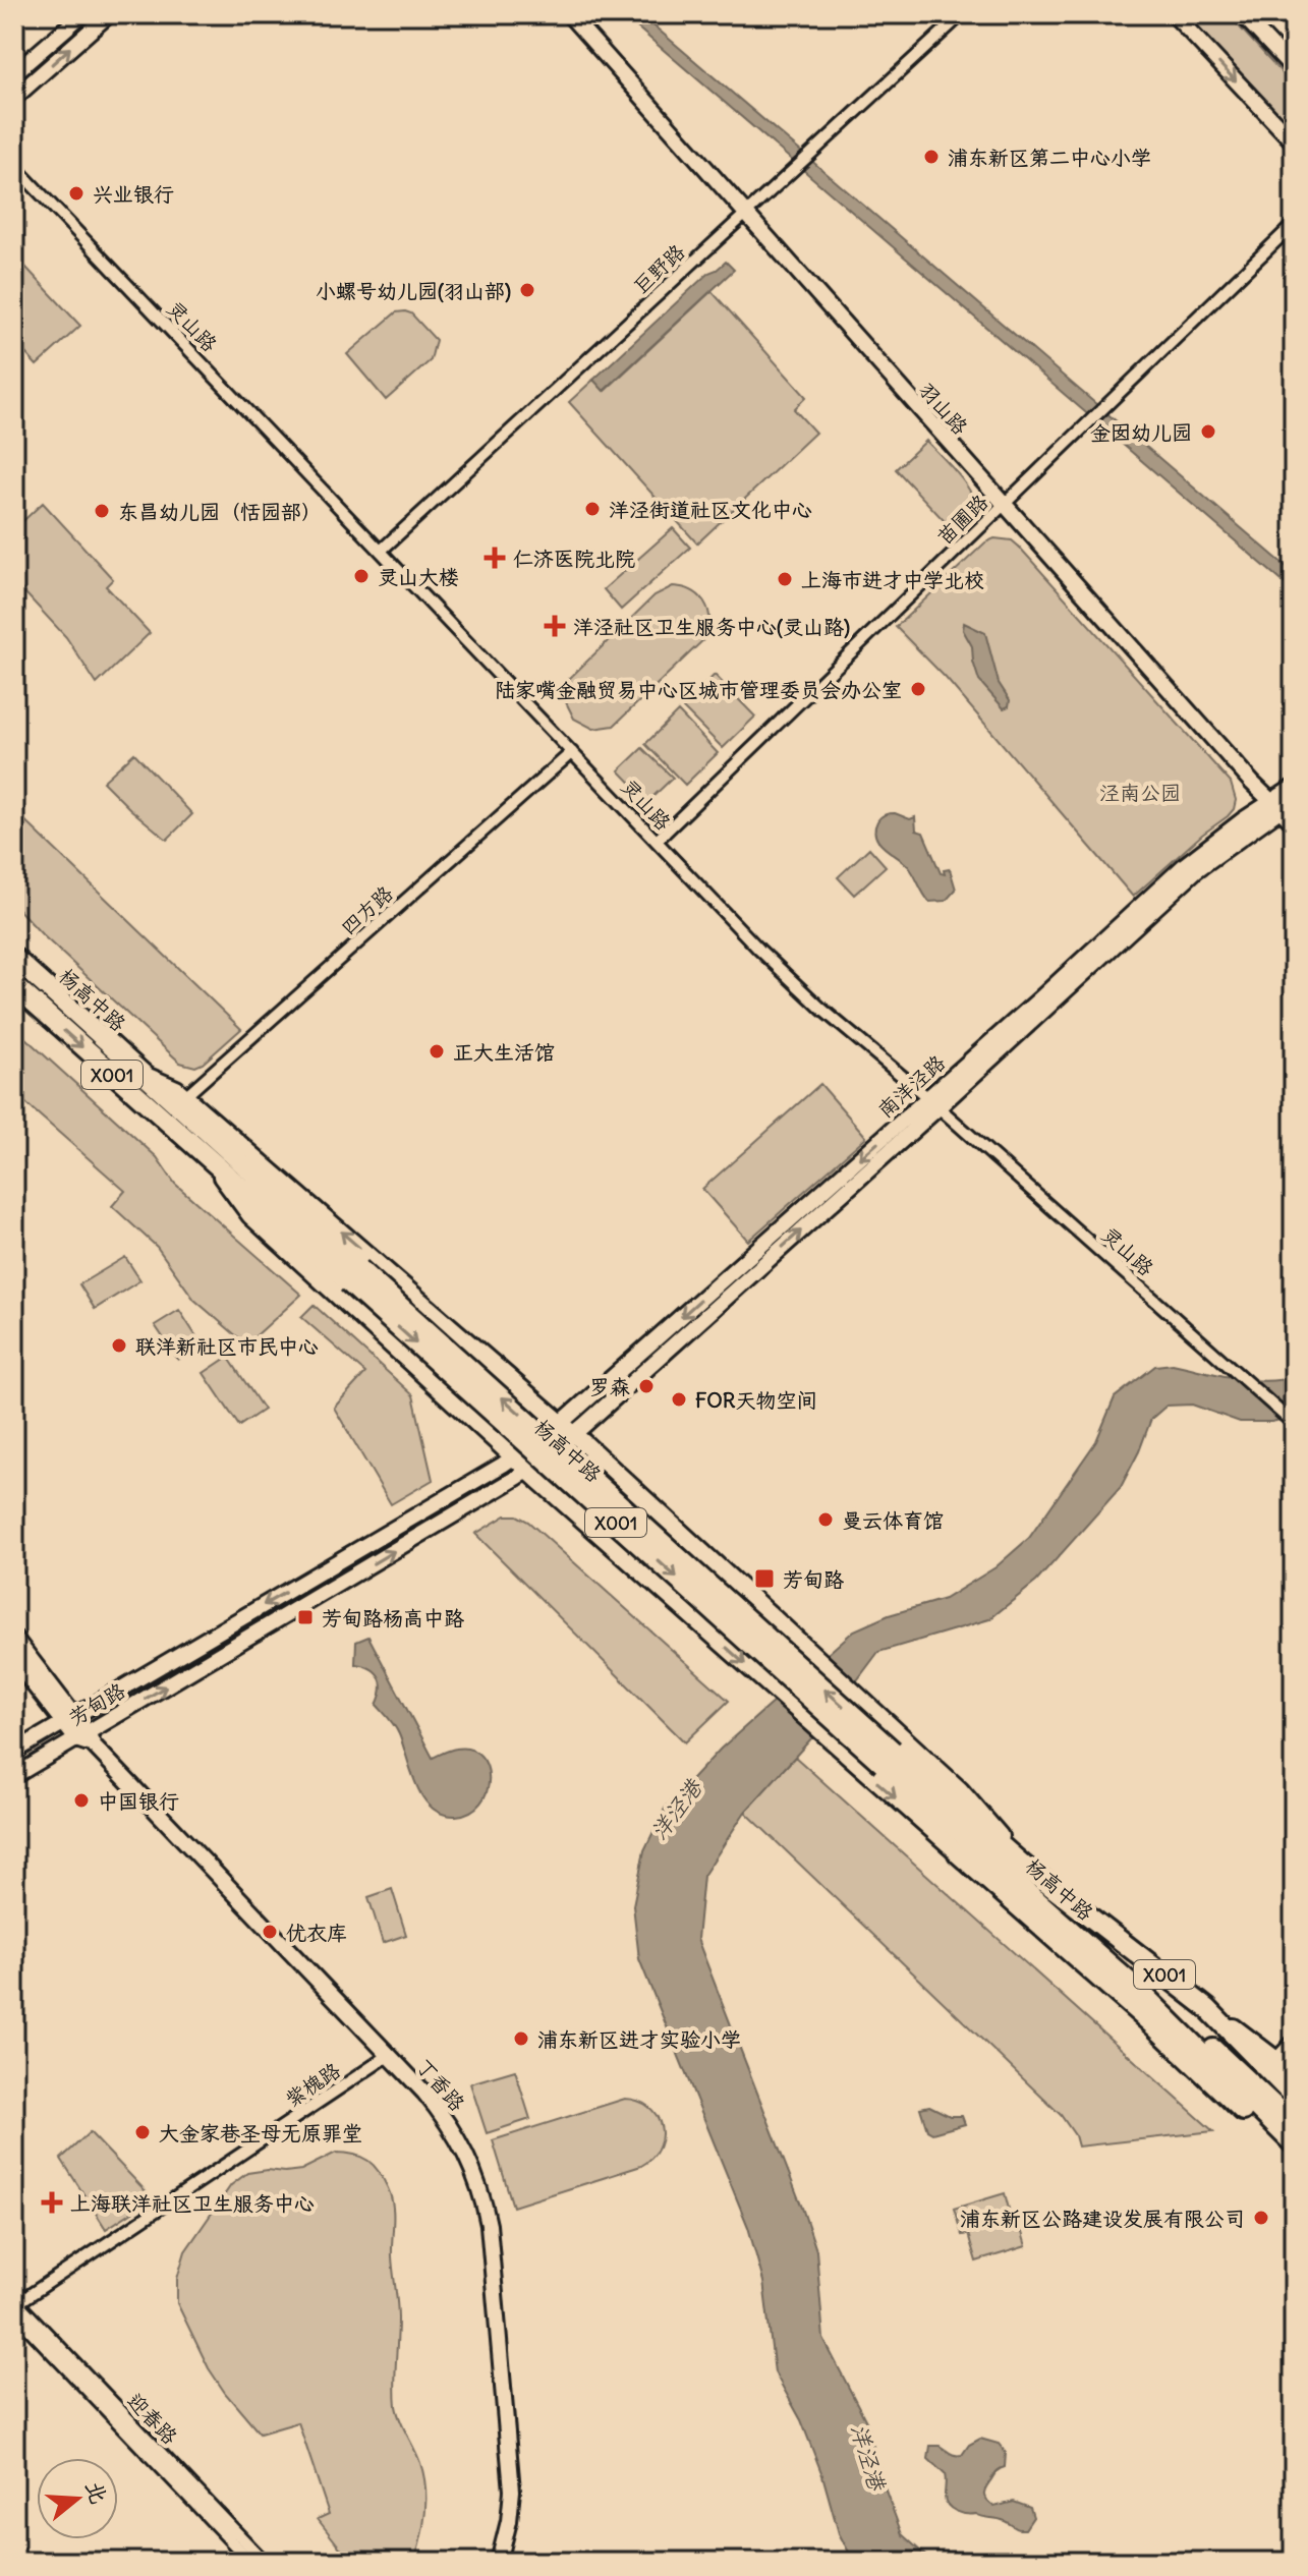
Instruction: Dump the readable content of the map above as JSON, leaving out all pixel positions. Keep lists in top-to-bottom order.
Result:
{
  "streets": {
    "highway": ["杨高中路", "X001"],
    "main road": [
      "羽山路",
      "南洋泾路",
      "芳甸路",
      "丁香路"
    ],
    "street": [
      "巨野路",
      "灵山路",
      "苗圃路",
      "四方路",
      "紫槐路",
      "迎春路"
    ]
  },
  "crossings": [
    ["巨野路", "灵山路"],
    ["巨野路", "羽山路"],
    ["灵山路", "苗圃路"],
    ["灵山路", "四方路"],
    ["灵山路", "南洋泾路"],
    ["羽山路", "苗圃路"],
    ["羽山路", "南洋泾路"],
    ["四方路", "杨高中路"],
    ["杨高中路", "X001"],
    ["杨高中路", "南洋泾路"],
    ["杨高中路", "芳甸路"],
    ["X001", "芳甸路"],
    ["南洋泾路", "芳甸路"],
    ["芳甸路", "丁香路"],
    ["紫槐路", "丁香路"],
    ["紫槐路", "迎春路"]
  ],
  "water": ["洋泾港"],
  "parks": ["泾南公园"],
  "places": {
    "other": [
      "浦东新区第二中心小学",
      "兴业银行",
      "小螺号幼儿园(羽山部)",
      "金囡幼儿园",
      "洋泾街道社区文化中心",
      "东昌幼儿园（恬园部）",
      "灵山大楼",
      "上海市进才中学北校",
      "陆家嘴金融贸易中心区城市管理委员会办公室",
      "正大生活馆",
      "联洋新社区市民中心",
      "罗森",
      "FOR天物空间",
      "曼云体育馆",
      "中国银行",
      "优衣库",
      "浦东新区进才实验小学",
      "大金家巷圣母无原罪堂",
      "浦东新区公路建设发展有限公司"
    ],
    "health": ["仁济医院北院", "洋泾社区卫生服务中心(灵山路)", "上海联洋社区卫生服务中心"],
    "transit": ["芳甸路", "芳甸路杨高中路"]
  },
  "north": "right"
}
